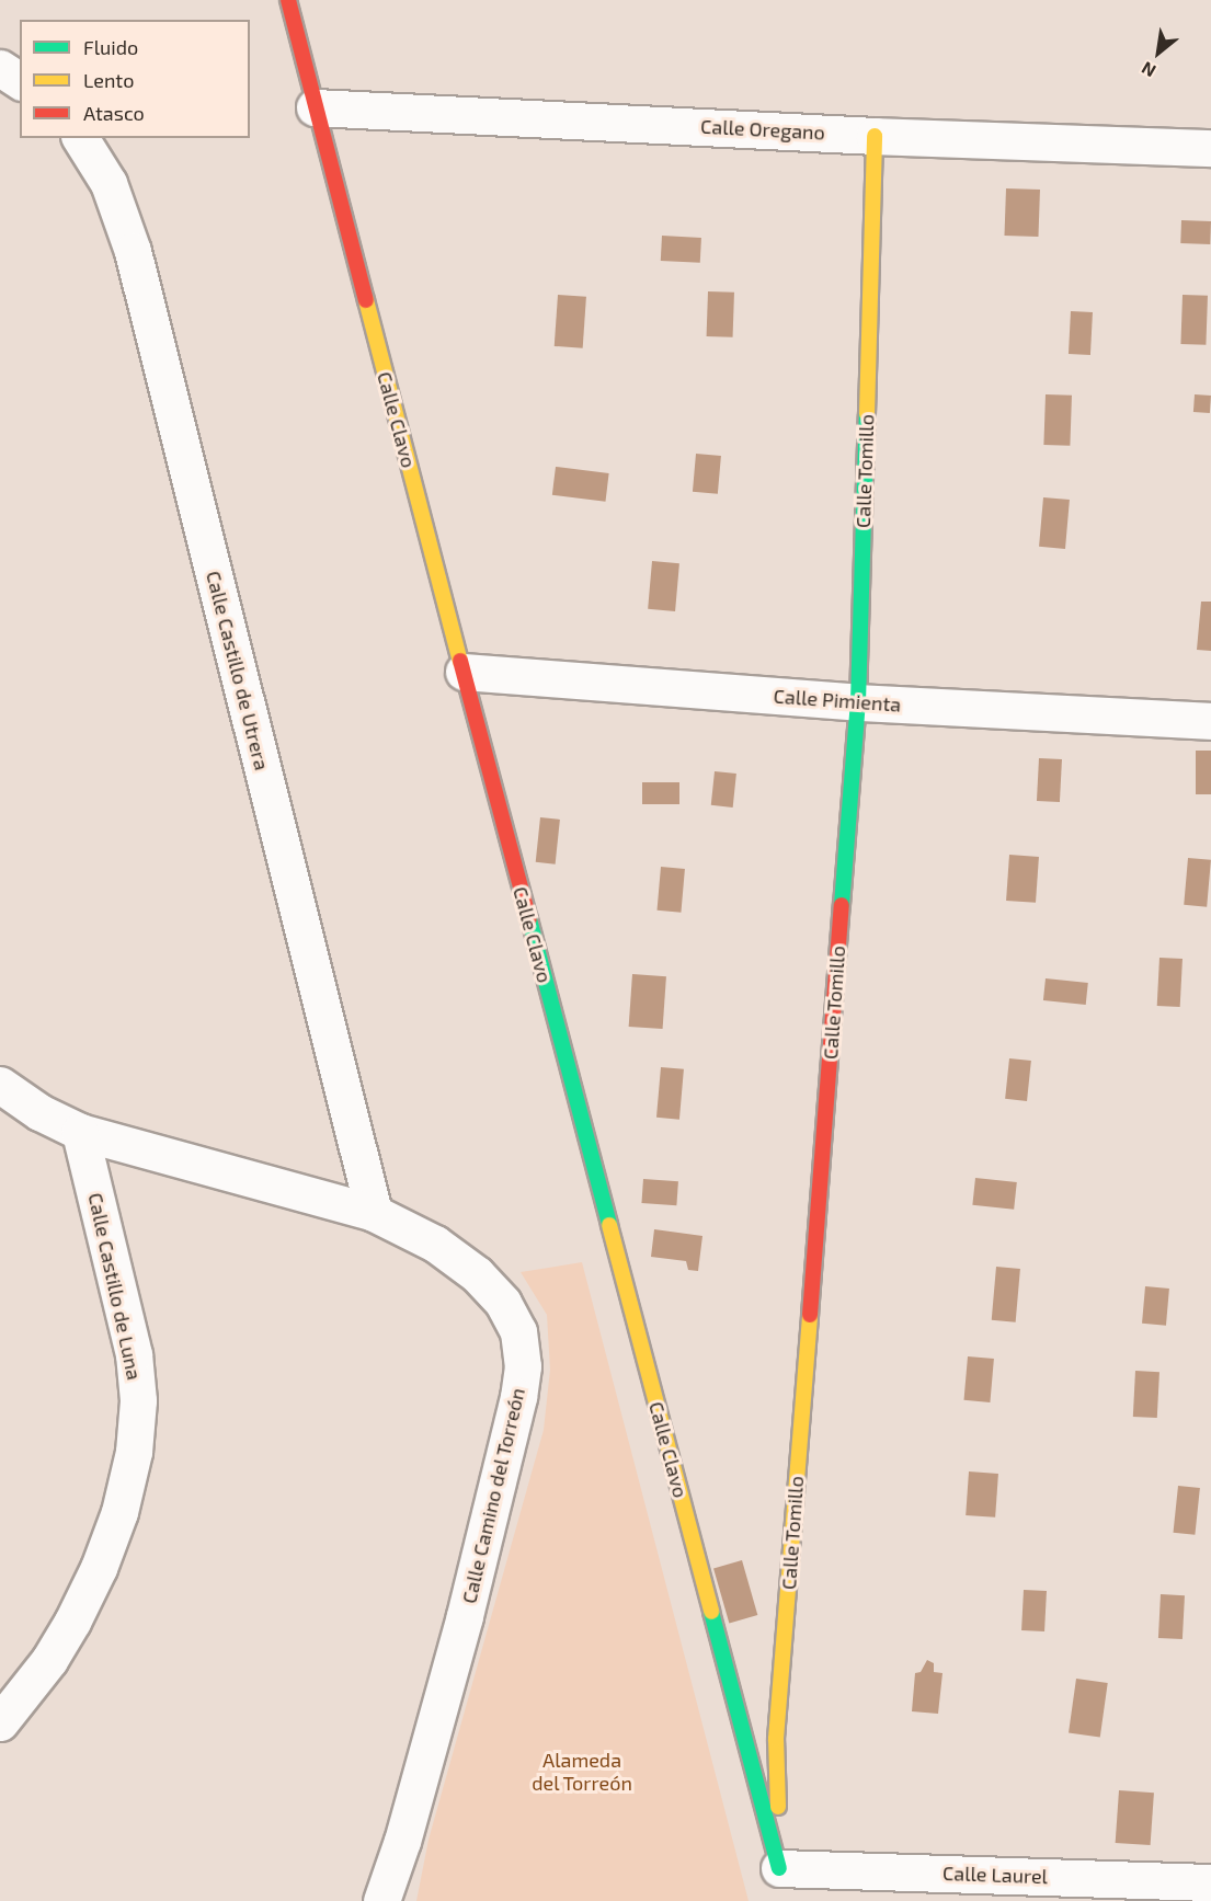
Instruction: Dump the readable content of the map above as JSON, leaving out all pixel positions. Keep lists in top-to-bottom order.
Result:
{
  "streets": {
    "street": [
      "Calle Oregano",
      "Calle Clavo",
      "Calle Tomillo",
      "Calle Castillo de Utrera",
      "Calle Pimienta",
      "Calle Castillo de Luna",
      "Calle Camino del Torreón",
      "Calle Laurel"
    ]
  },
  "crossings": [
    ["Calle Oregano", "Calle Clavo"],
    ["Calle Oregano", "Calle Tomillo"],
    ["Calle Clavo", "Calle Tomillo"],
    ["Calle Clavo", "Calle Pimienta"],
    ["Calle Clavo", "Calle Laurel"],
    ["Calle Tomillo", "Calle Pimienta"],
    ["Calle Tomillo", "Calle Laurel"],
    ["Calle Castillo de Utrera", "Calle Camino del Torreón"],
    ["Calle Castillo de Luna", "Calle Camino del Torreón"]
  ],
  "parks": ["Alameda del Torreón"],
  "legend": ["Fluido", "Lento", "Atasco"],
  "north": "bottom left"
}
